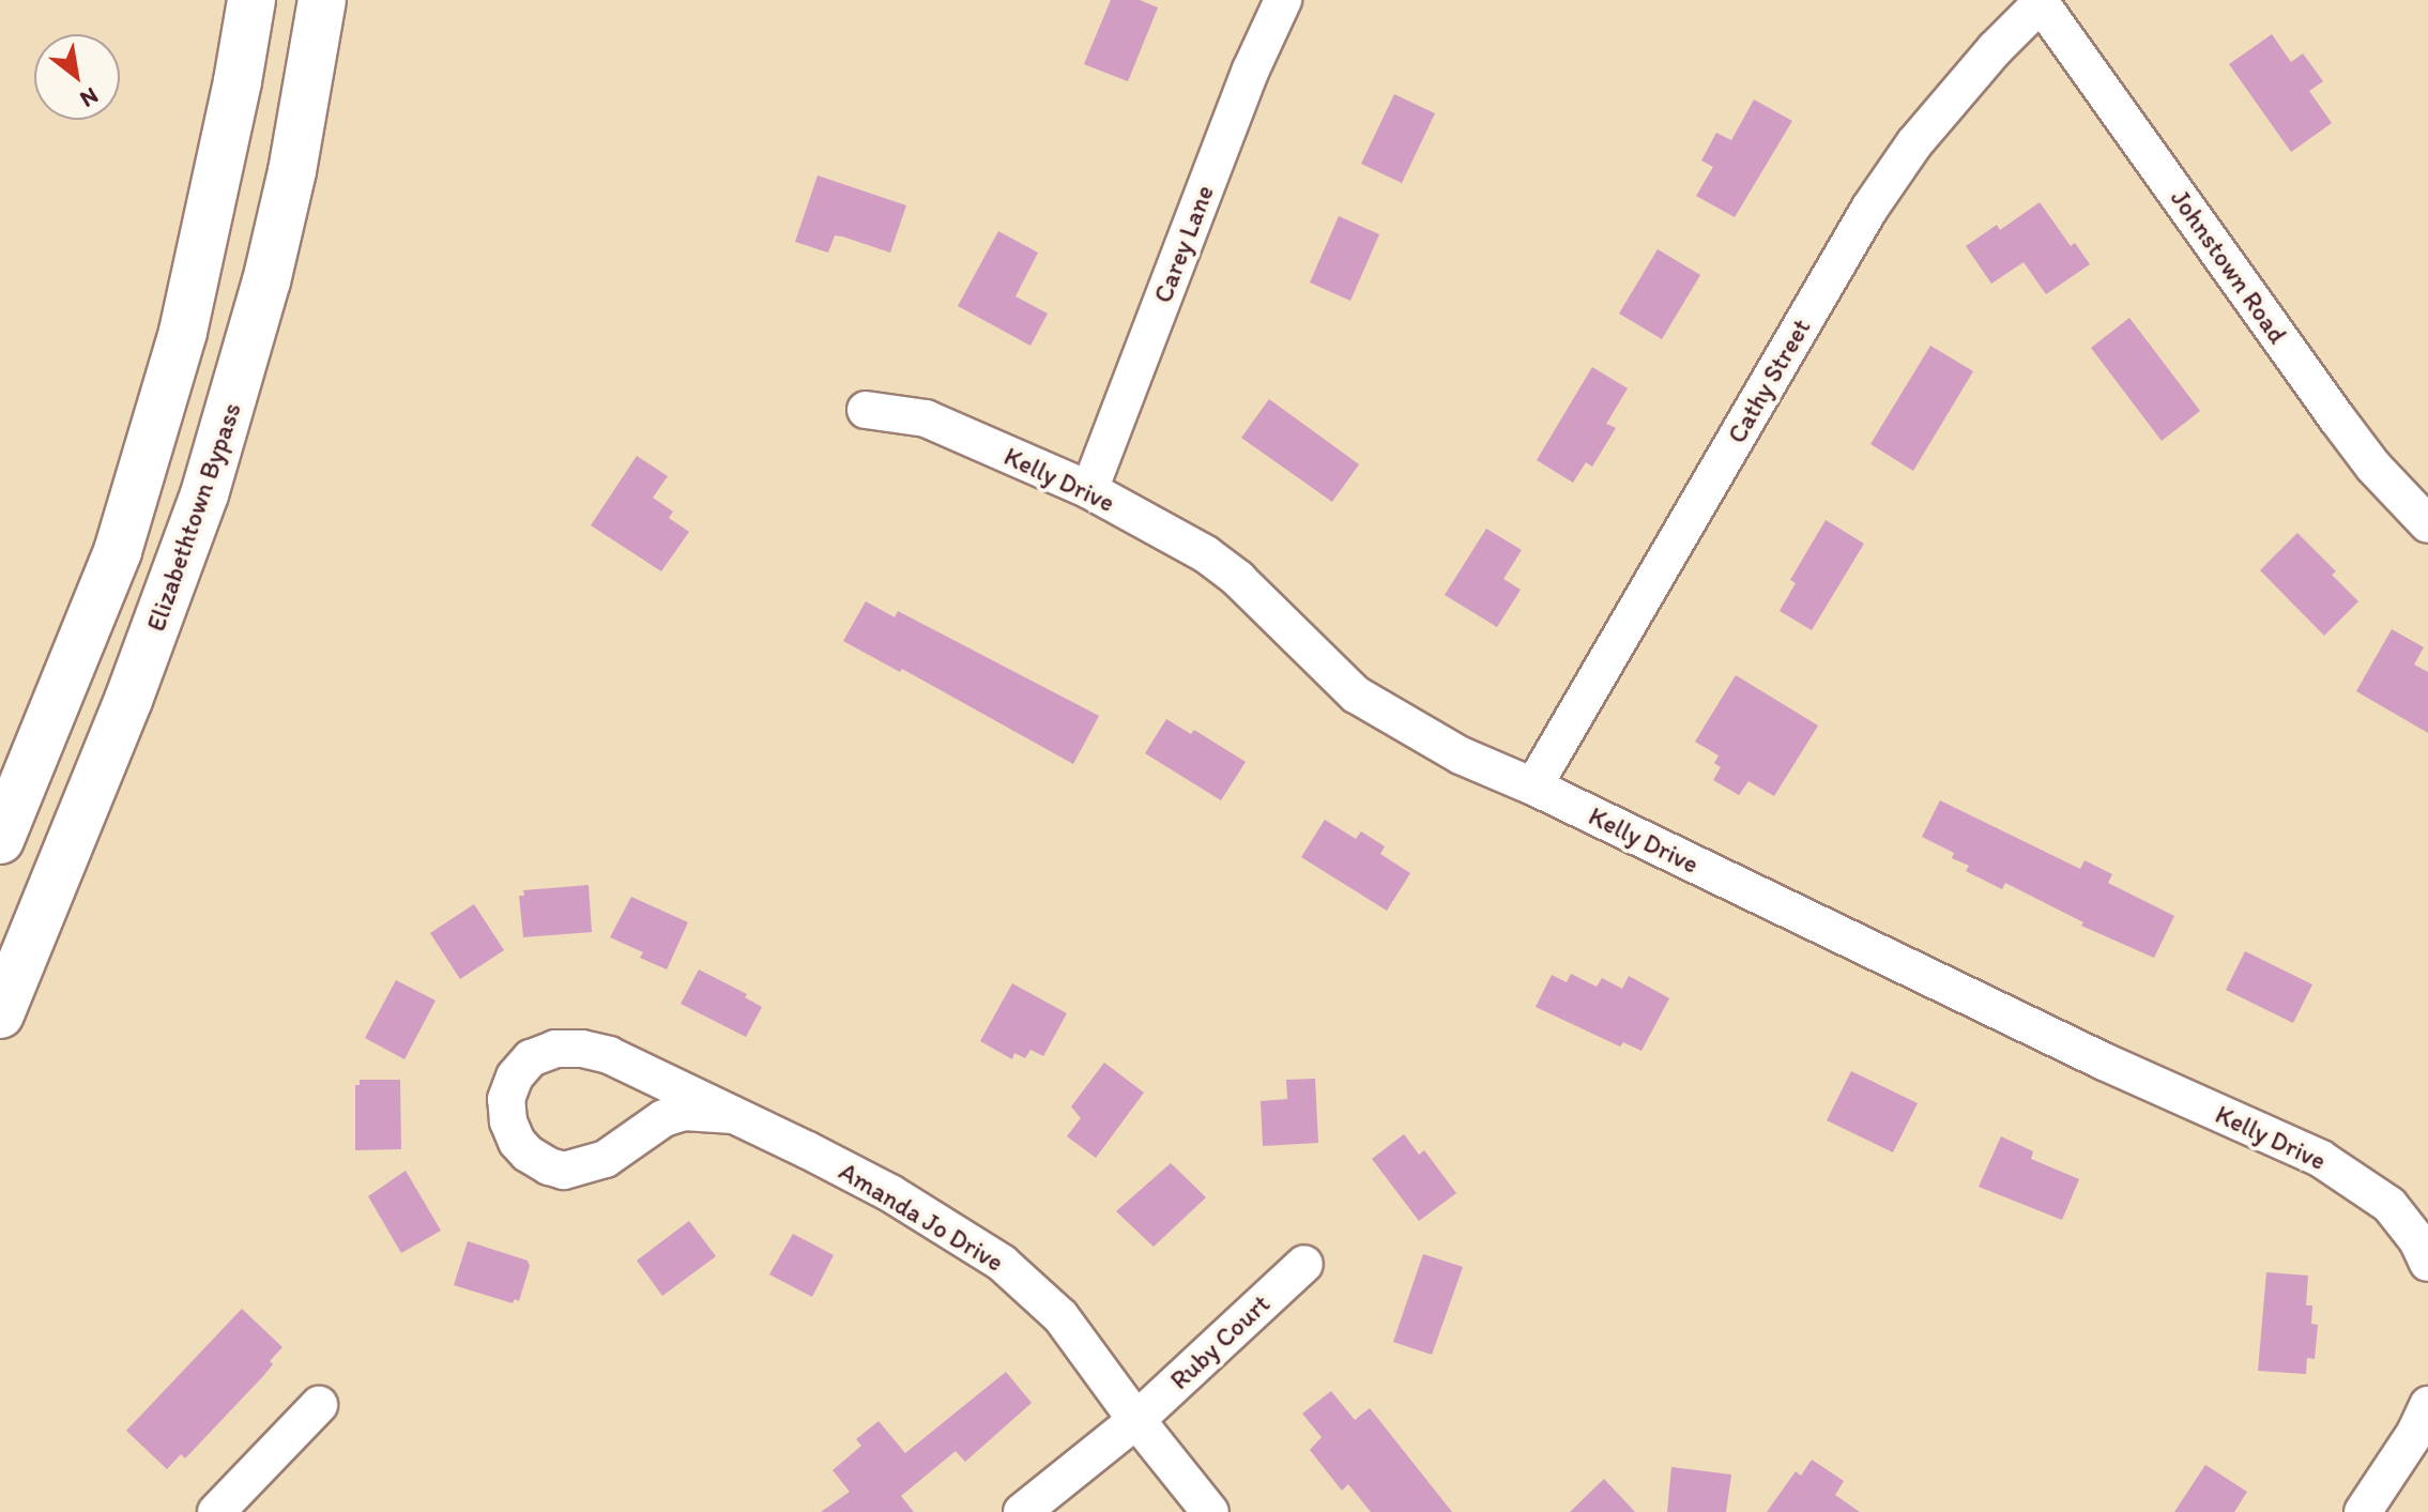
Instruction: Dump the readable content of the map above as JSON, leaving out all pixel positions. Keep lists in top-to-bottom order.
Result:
{
  "streets": {
    "highway": ["Elizabethtown Bypass"],
    "street": [
      "Carey Lane",
      "Johnstown Road",
      "Cathy Street",
      "Kelly Drive",
      "Amanda Jo Drive",
      "Ruby Court"
    ]
  },
  "crossings": [
    ["Carey Lane", "Kelly Drive"],
    ["Johnstown Road", "Cathy Street"],
    ["Cathy Street", "Kelly Drive"],
    ["Amanda Jo Drive", "Ruby Court"]
  ],
  "north": "bottom right"
}
